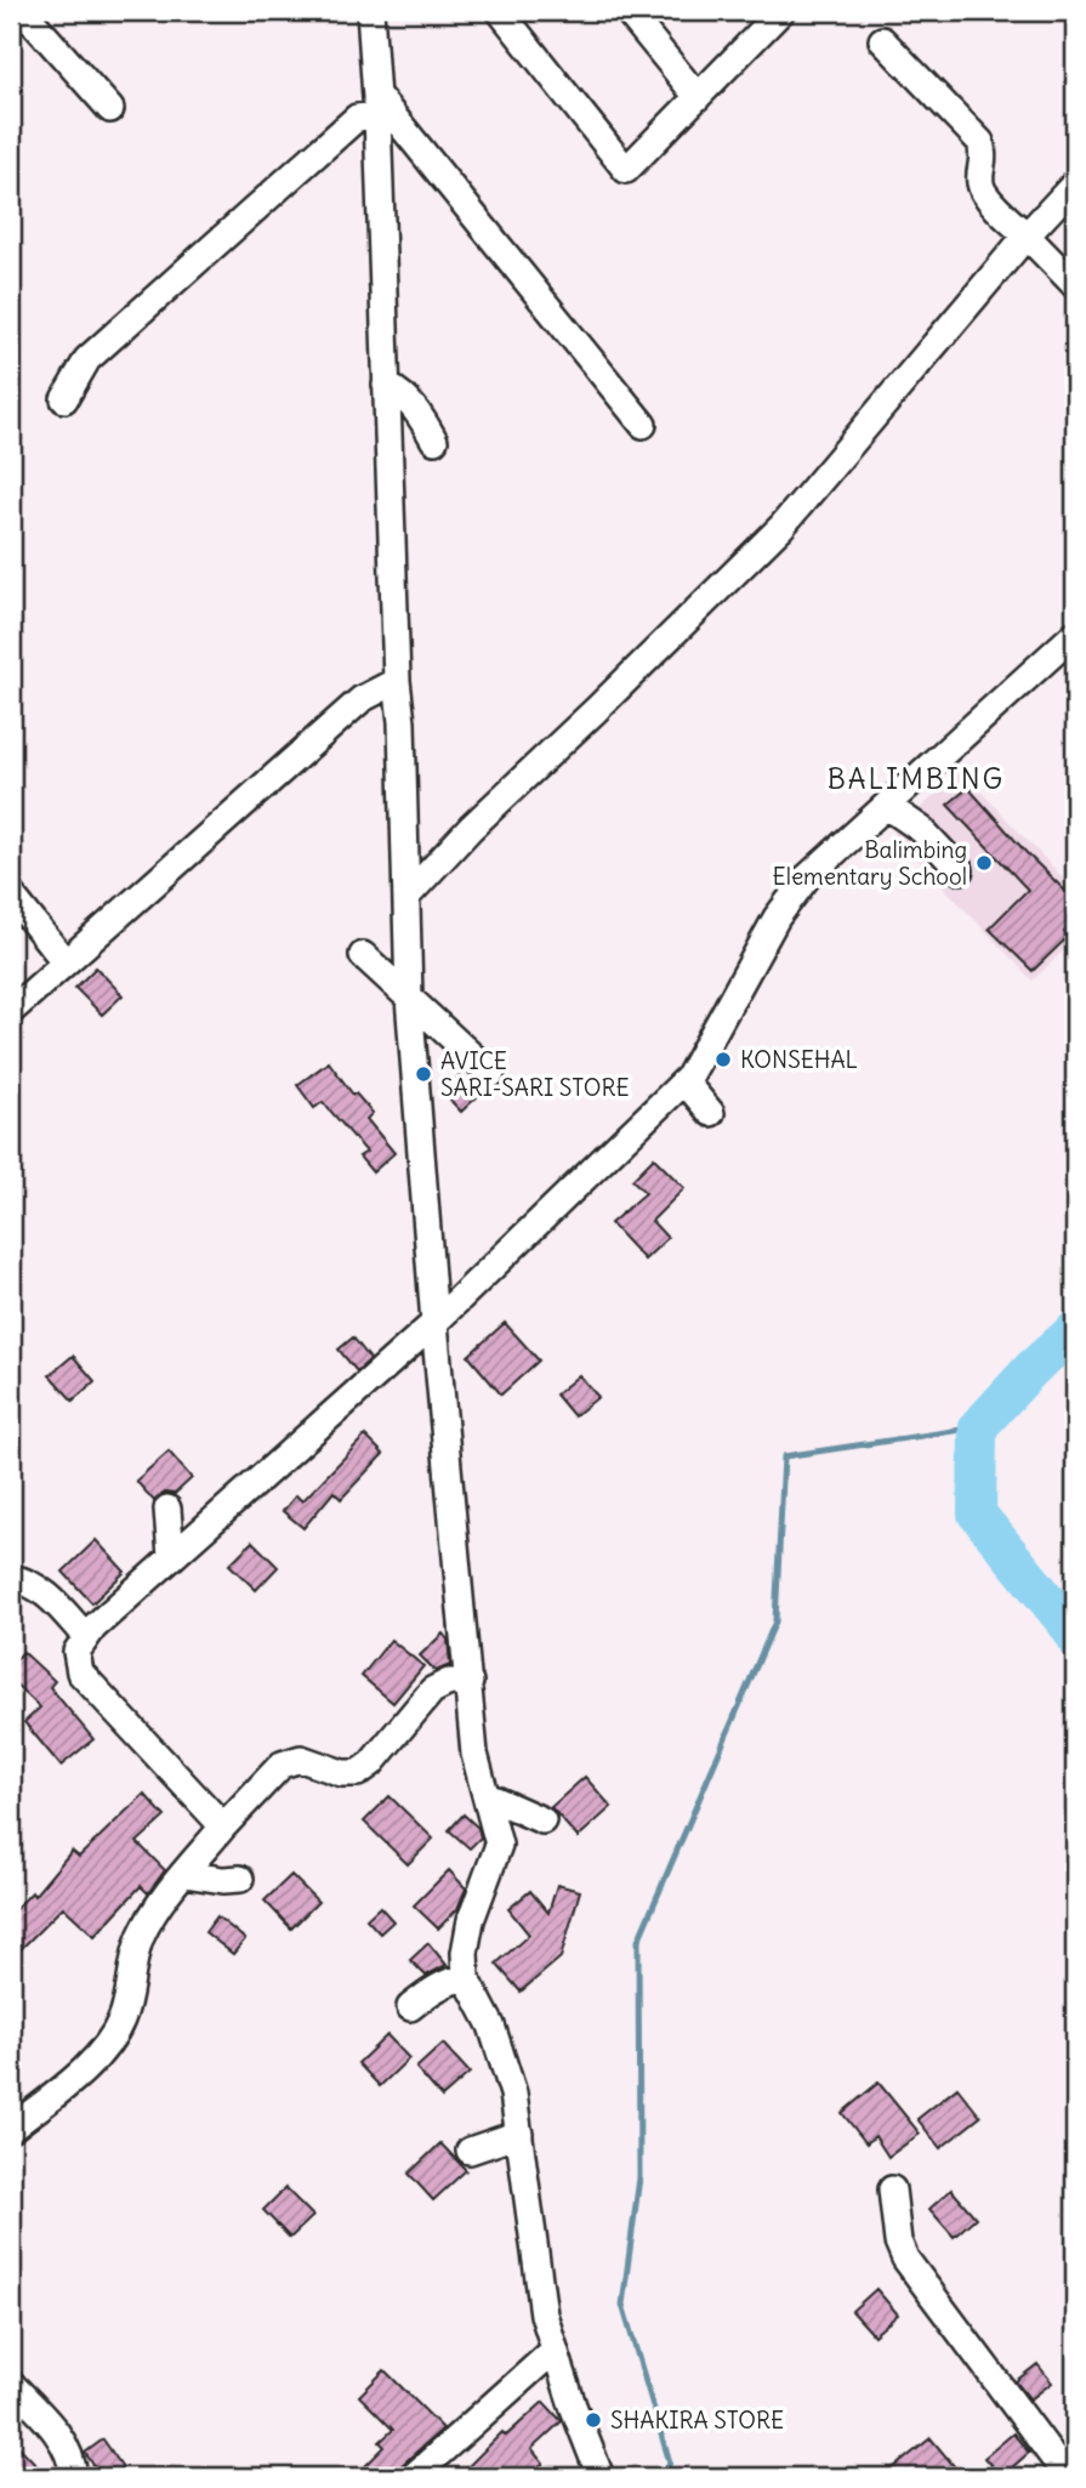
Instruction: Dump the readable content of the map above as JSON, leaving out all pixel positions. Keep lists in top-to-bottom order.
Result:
{
  "districts": ["BALIMBING"],
  "places": [
    "Balimbing Elementary School",
    "KONSEHAL",
    "AVICE SARI-SARI STORE",
    "SHAKIRA STORE"
  ]
}
